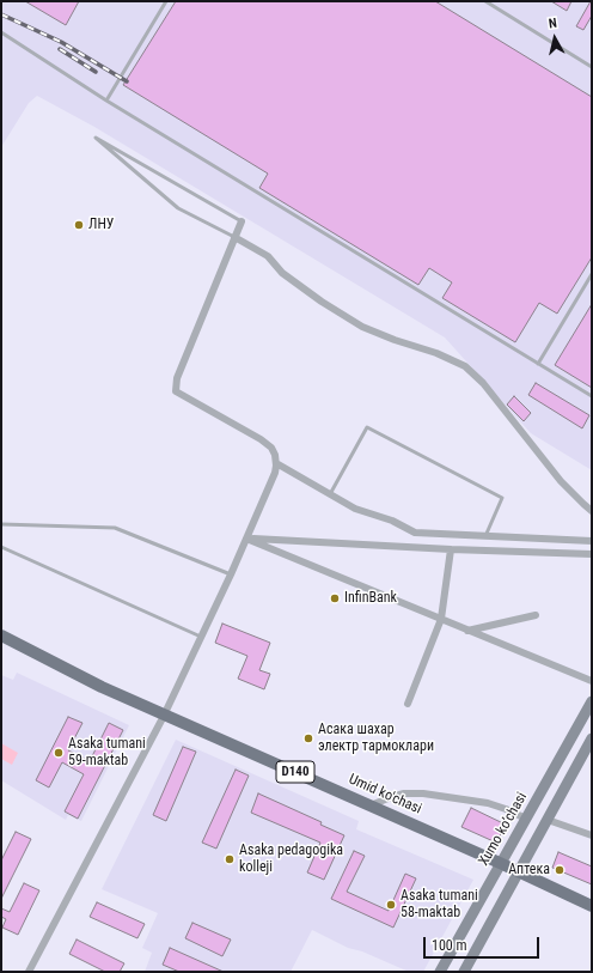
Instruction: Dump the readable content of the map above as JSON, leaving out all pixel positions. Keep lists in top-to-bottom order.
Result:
{
  "streets": {
    "main road": ["D140", "Umid ko'chasi", "Xumo ko’chasi"]
  },
  "crossings": [
    ["Umid ko'chasi", "Xumo ko’chasi"]
  ],
  "places": [
    "ЛНУ",
    "InfinBank",
    "Асака шахар электр тармоклари",
    "Asaka tumani 59-maktab",
    "Asaka pedagogika kolleji",
    "Аптека",
    "Asaka tumani 58-maktab"
  ],
  "scale_bar": "100 m",
  "north": "top"
}
